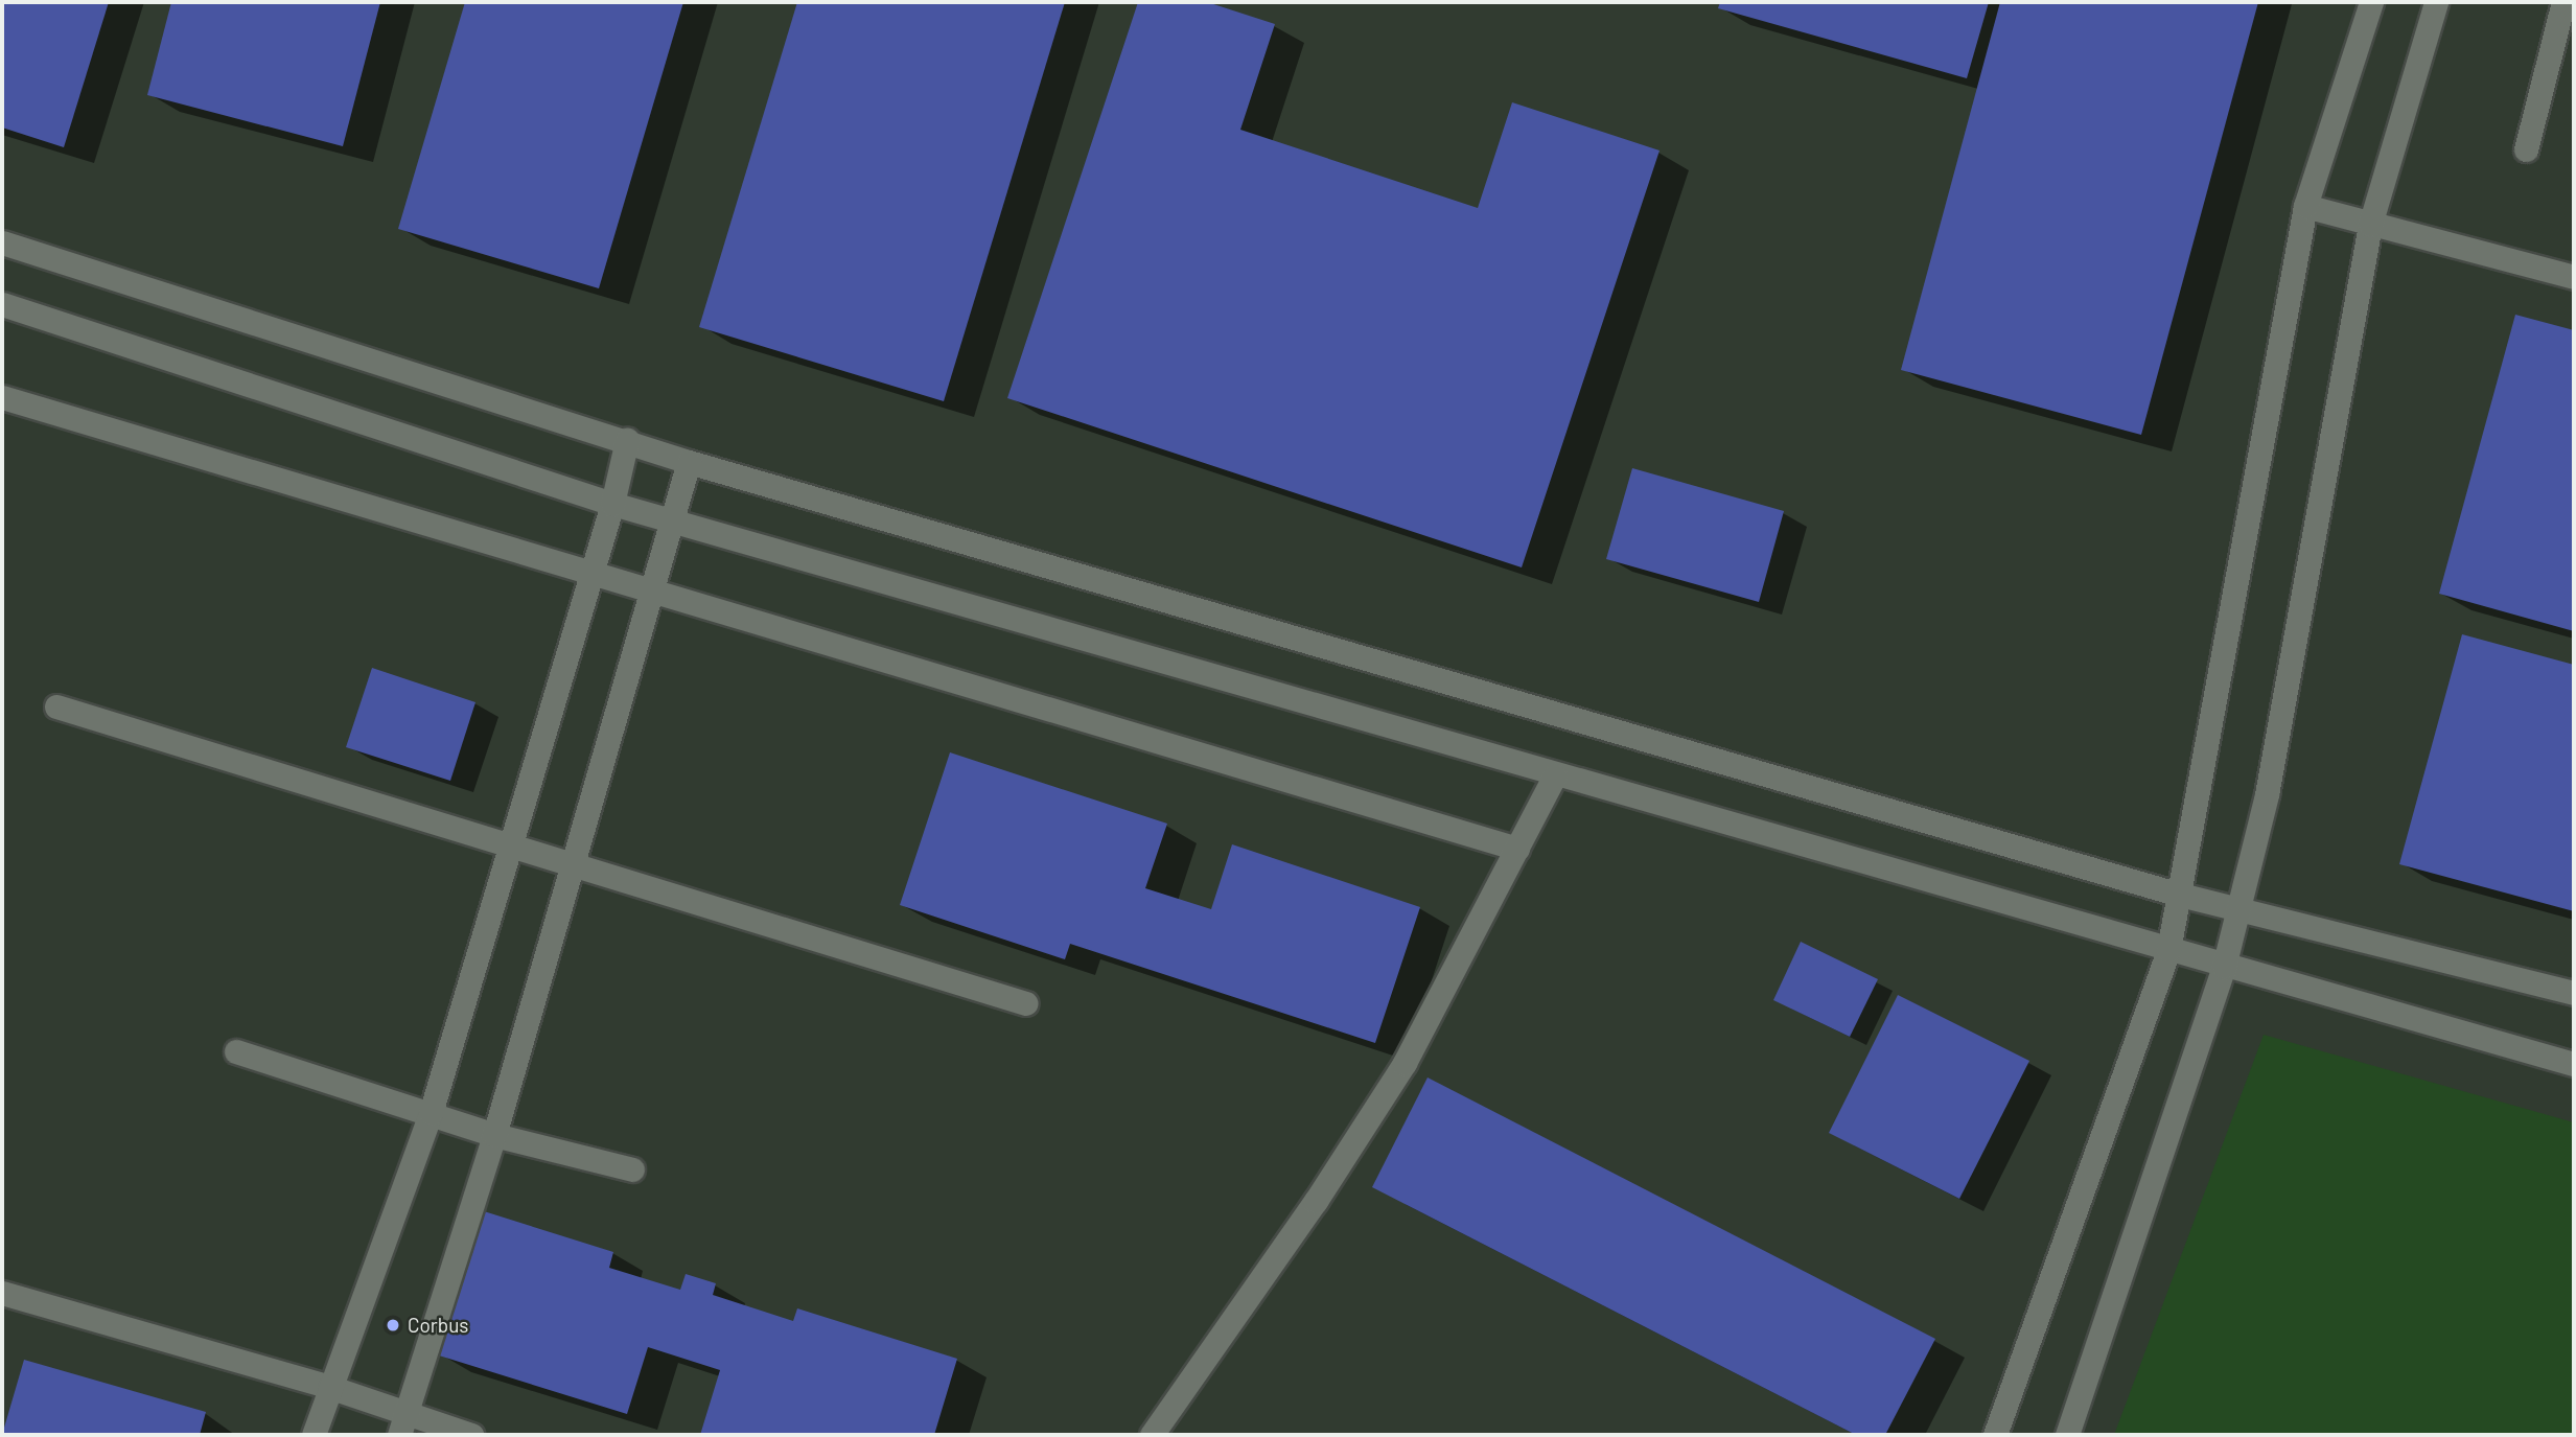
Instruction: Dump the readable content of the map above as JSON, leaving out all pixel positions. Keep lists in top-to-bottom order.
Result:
{
  "places": ["Corbus"]
}
